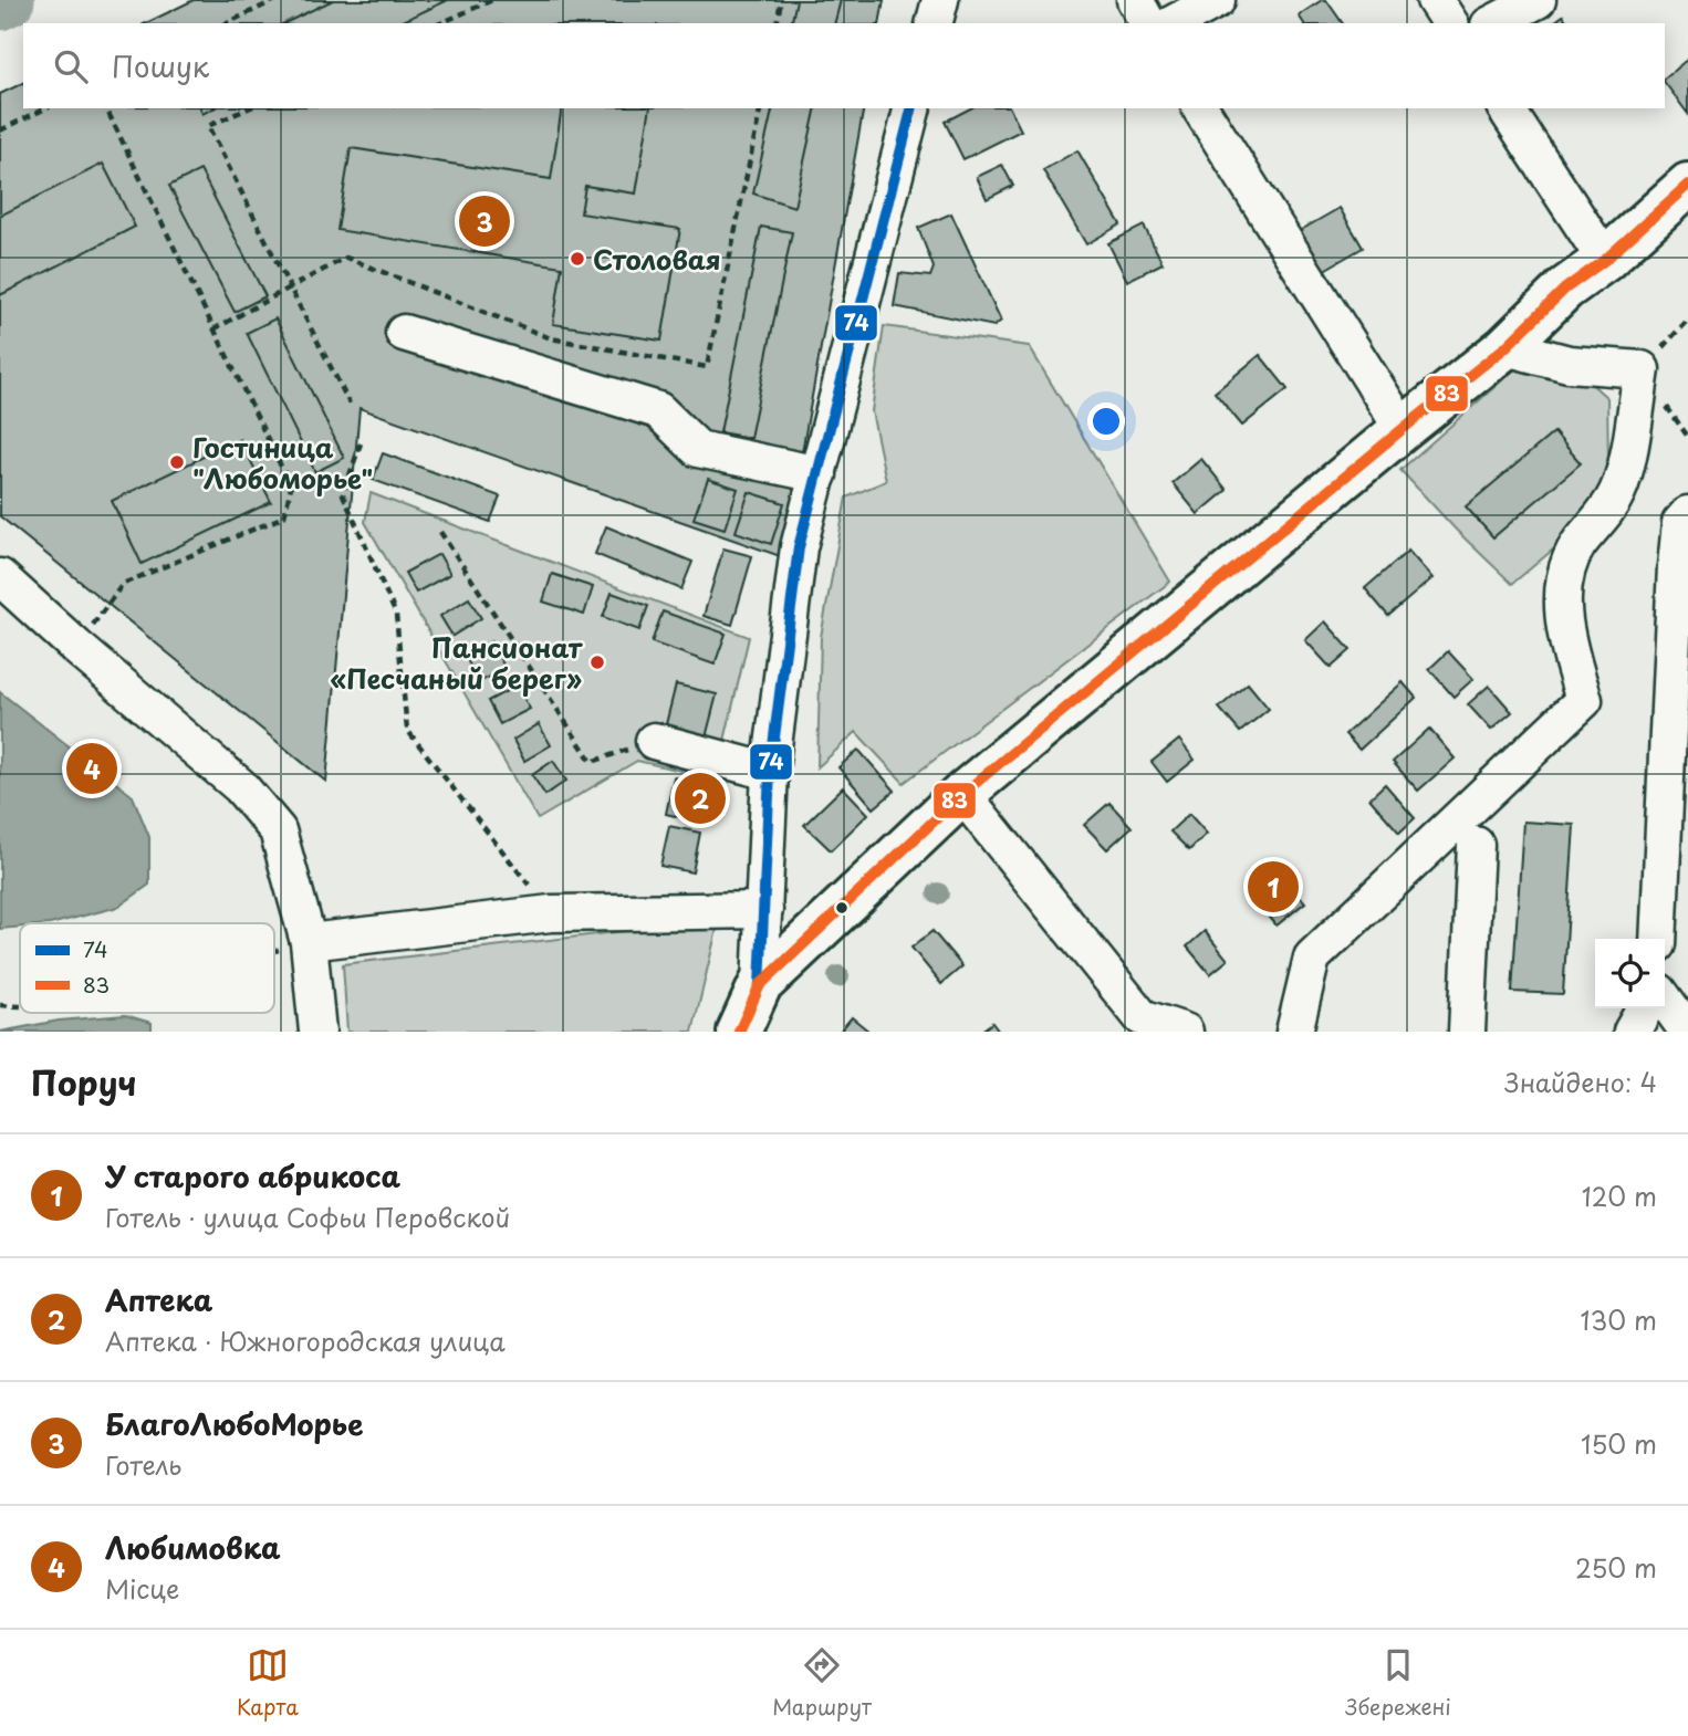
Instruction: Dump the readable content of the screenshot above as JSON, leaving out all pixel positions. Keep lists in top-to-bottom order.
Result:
{
  "places": ["Столовая", "Гостиница \"Любоморье\"", "Пансионат «Песчаный берег»"],
  "lines": ["transit line 74", "transit line 83"],
  "legend": ["74", "83"],
  "page": {
    "search": "Пошук",
    "pins": [
      "3",
      "4",
      "2",
      "1"
    ],
    "heading": ["Поруч", "Знайдено: 4"],
    "list": [
      {
        "mark": "1",
        "name": "У старого абрикоса",
        "note": "Готель · улица Софьи Перовской",
        "value": "120 m"
      },
      {
        "mark": "2",
        "name": "Аптека",
        "note": "Аптека · Южногородская улица",
        "value": "130 m"
      },
      {
        "mark": "3",
        "name": "БлагоЛюбоМорье",
        "note": "Готель",
        "value": "150 m"
      },
      {
        "mark": "4",
        "name": "Любимовка",
        "note": "Місце",
        "value": "250 m"
      }
    ],
    "nav": ["Карта", "Маршрут", "Збережені"]
  }
}
